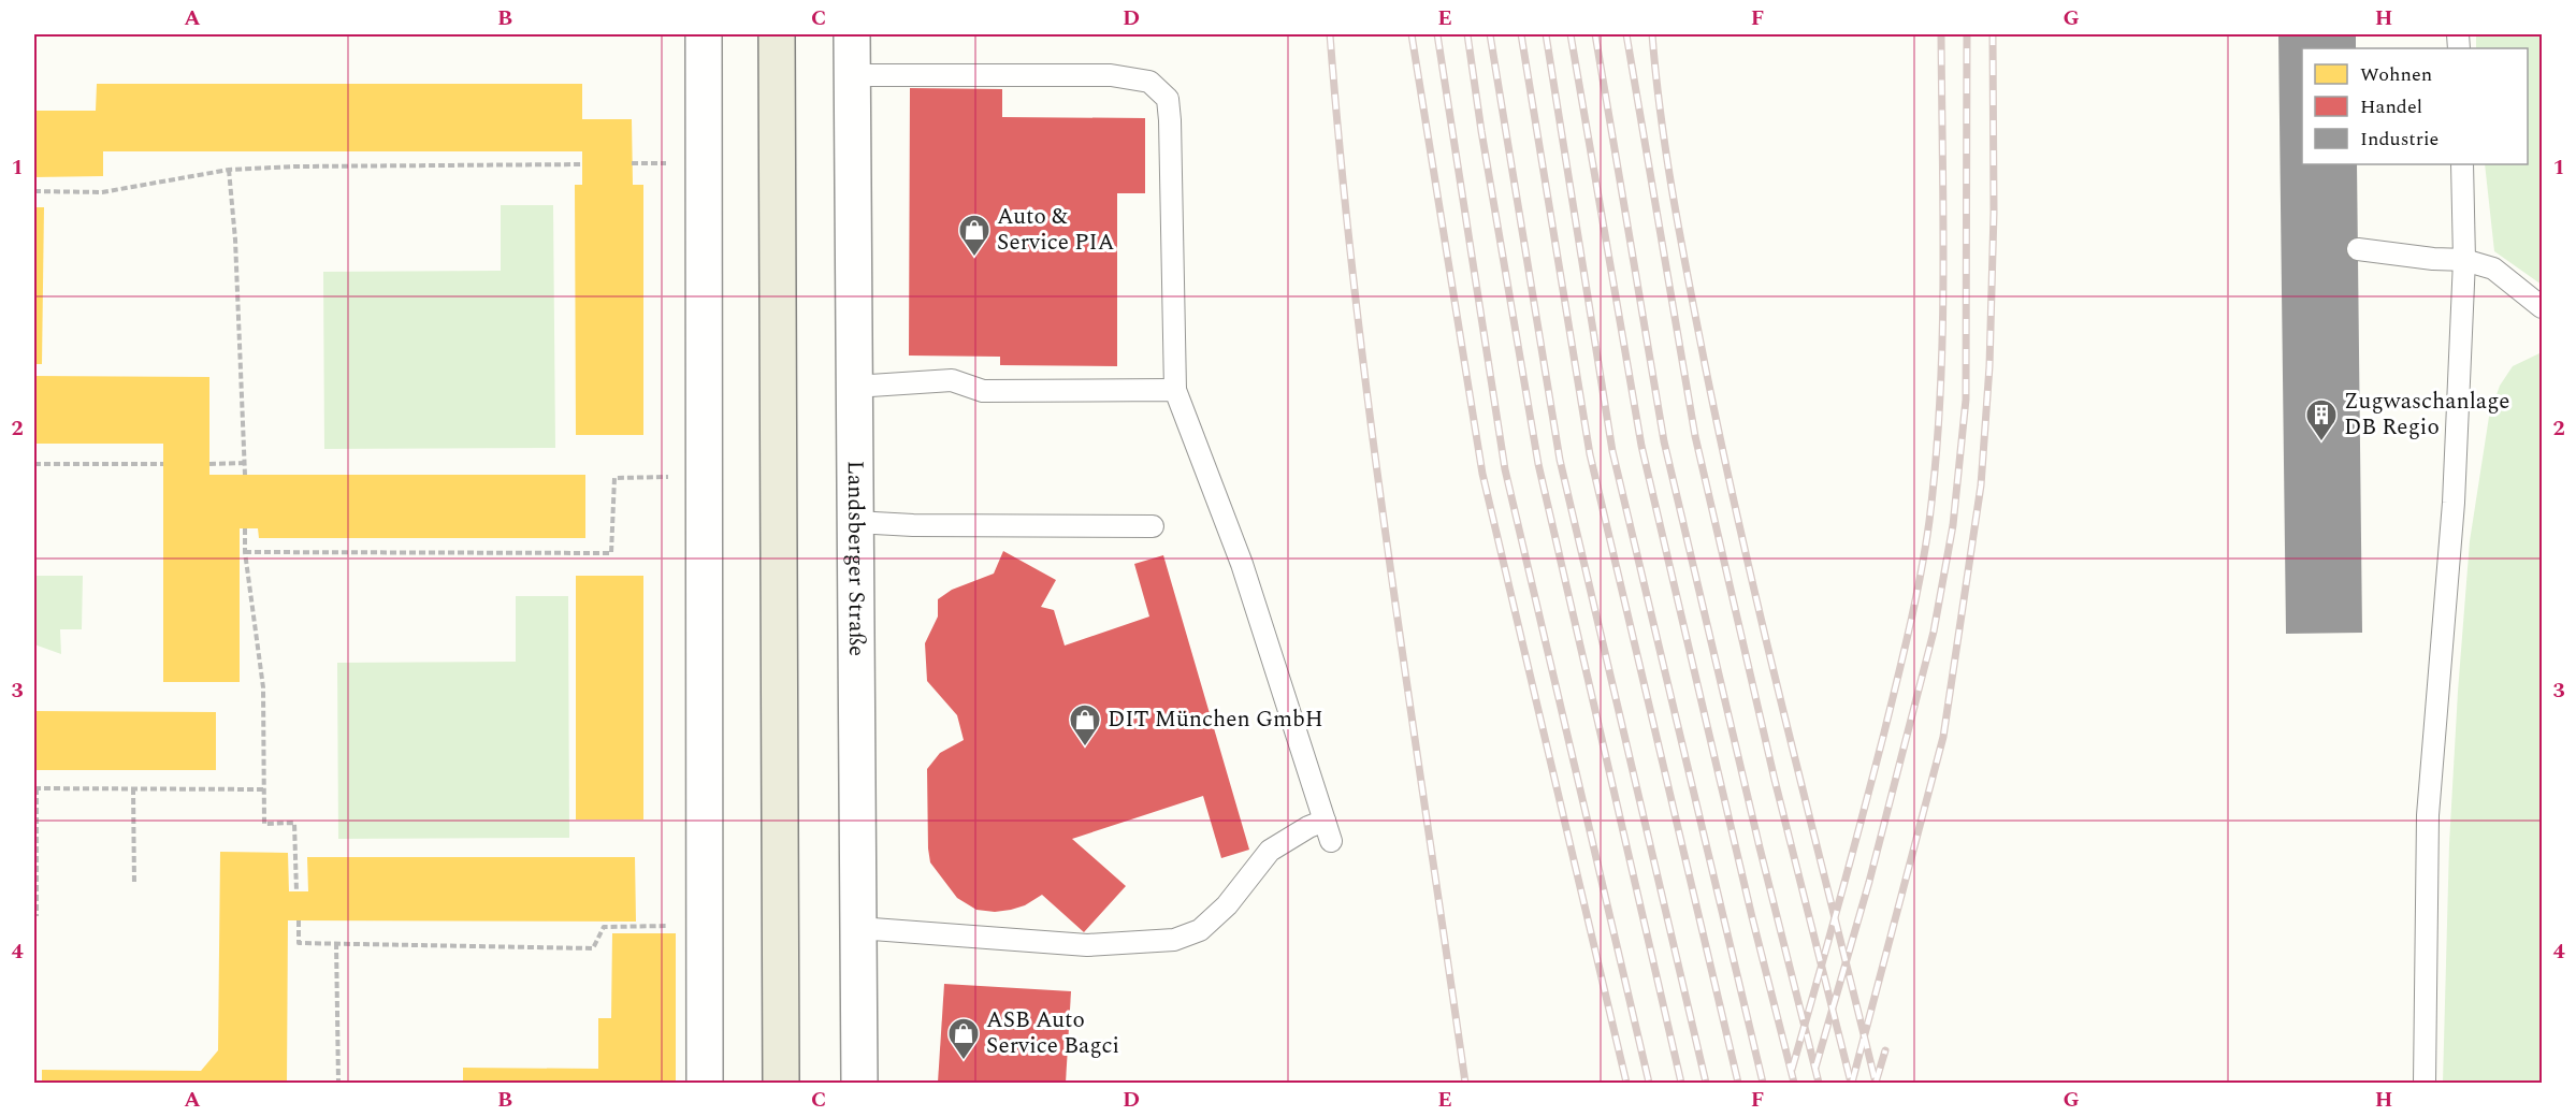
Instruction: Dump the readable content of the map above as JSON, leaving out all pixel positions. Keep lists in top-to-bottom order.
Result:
{
  "streets": {
    "street": ["Landsberger Straße"]
  },
  "places": {
    "shop": ["Auto & Service PIA", "DIT München GmbH", "ASB Auto Service Bagci"],
    "building": ["Zugwaschanlage DB Regio"]
  },
  "legend": ["Wohnen", "Handel", "Industrie"],
  "grid": {
    "columns": [
      "A",
      "B",
      "C",
      "D",
      "E",
      "F",
      "G",
      "H"
    ],
    "rows": [
      "1",
      "2",
      "3",
      "4"
    ]
  }
}
